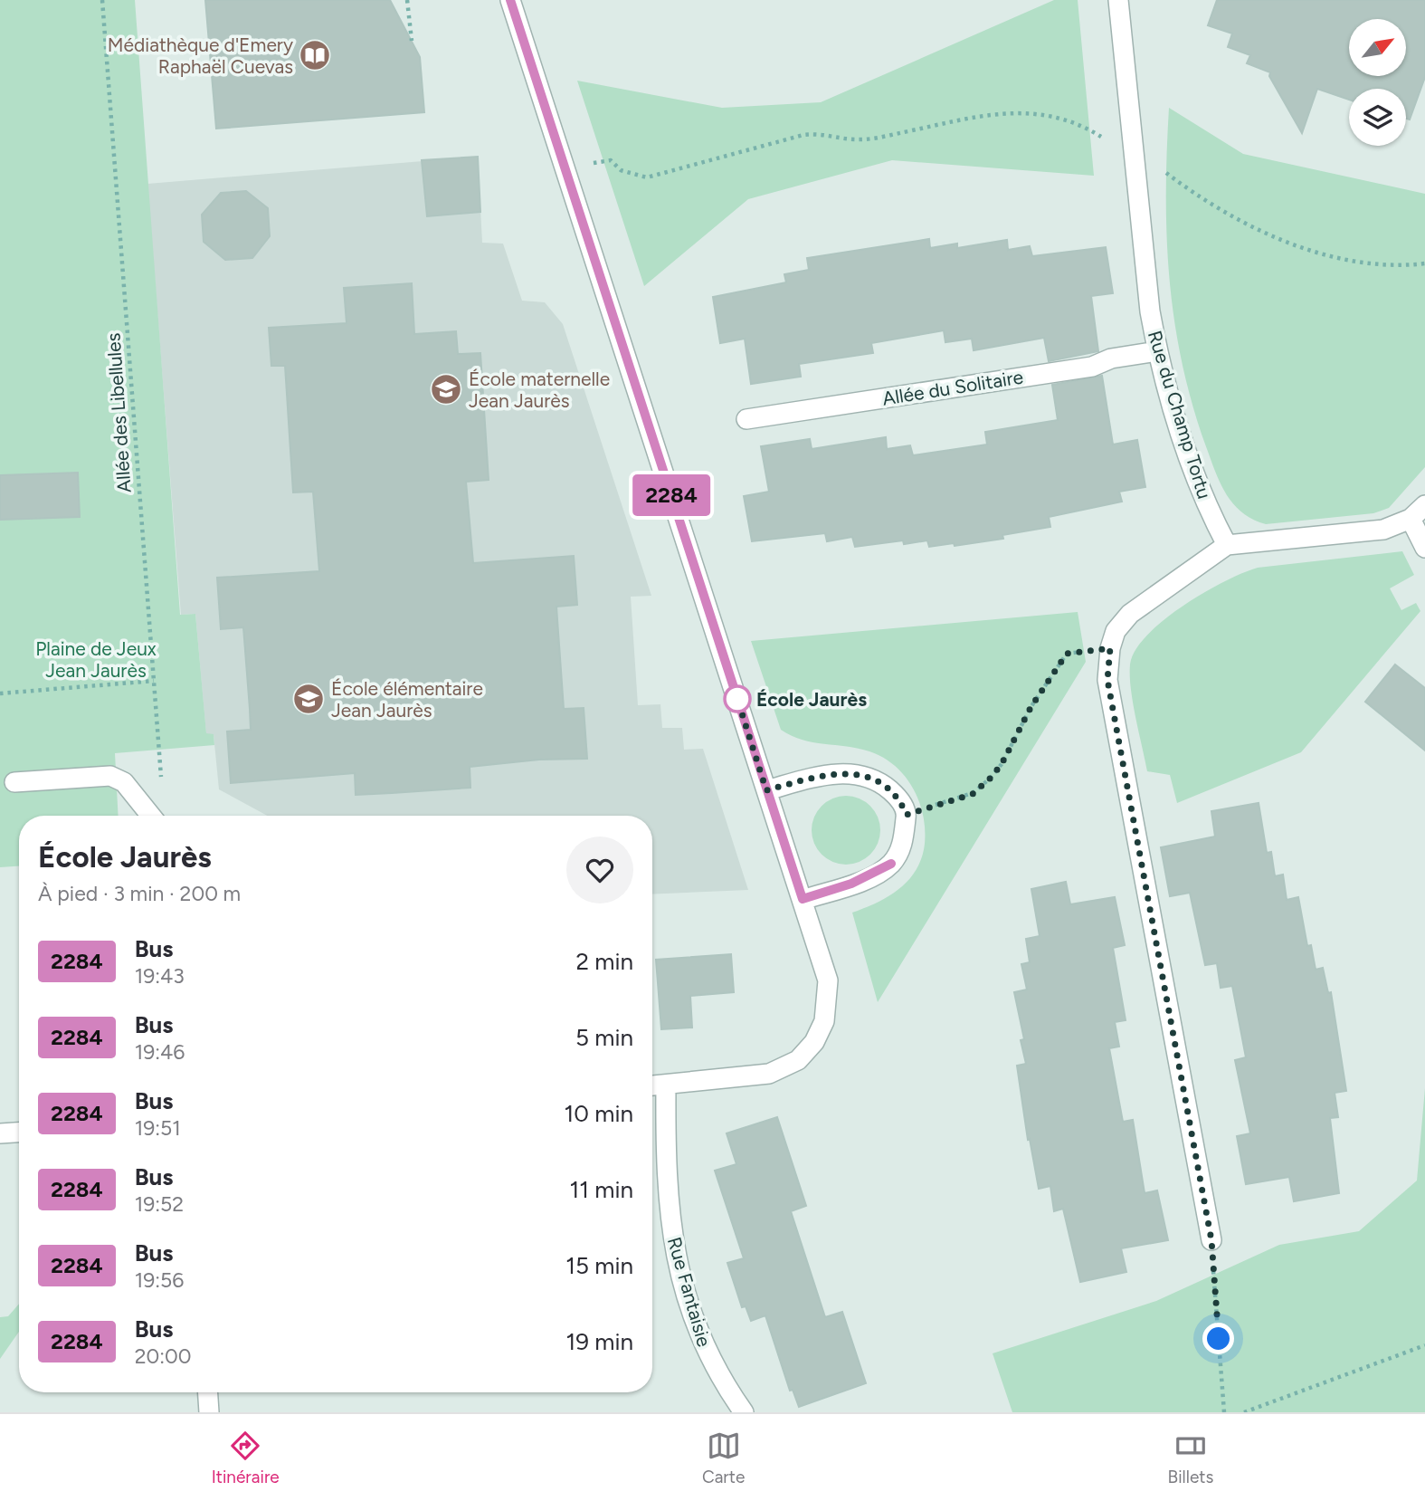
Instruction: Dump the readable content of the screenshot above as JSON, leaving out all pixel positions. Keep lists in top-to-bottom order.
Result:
{
  "streets": {
    "street": ["Allée du Solitaire", "Rue du Champ Tortu", "Rue Fantaisie"],
    "path": ["Allée des Libellules"]
  },
  "crossings": [
    ["Allée du Solitaire", "Rue du Champ Tortu"]
  ],
  "parks": ["Plaine de Jeux Jean Jaurès"],
  "places": {
    "library": ["Médiathèque d'Emery Raphaël Cuevas"],
    "school or university": ["École maternelle Jean Jaurès", "École élémentaire Jean Jaurès"],
    "other": ["École Jaurès"]
  },
  "lines": ["bus line 2284"],
  "north": "top right",
  "page": {
    "on_map": "2284",
    "heading": ["École Jaurès", "À pied · 3 min · 200 m"],
    "list": [
      {
        "mark": "2284",
        "name": "Bus",
        "note": "19:43",
        "value": "2 min"
      },
      {
        "mark": "2284",
        "name": "Bus",
        "note": "19:46",
        "value": "5 min"
      },
      {
        "mark": "2284",
        "name": "Bus",
        "note": "19:51",
        "value": "10 min"
      },
      {
        "mark": "2284",
        "name": "Bus",
        "note": "19:52",
        "value": "11 min"
      },
      {
        "mark": "2284",
        "name": "Bus",
        "note": "19:56",
        "value": "15 min"
      },
      {
        "mark": "2284",
        "name": "Bus",
        "note": "20:00",
        "value": "19 min"
      }
    ],
    "tabs": ["Itinéraire", "Carte", "Billets"]
  }
}
